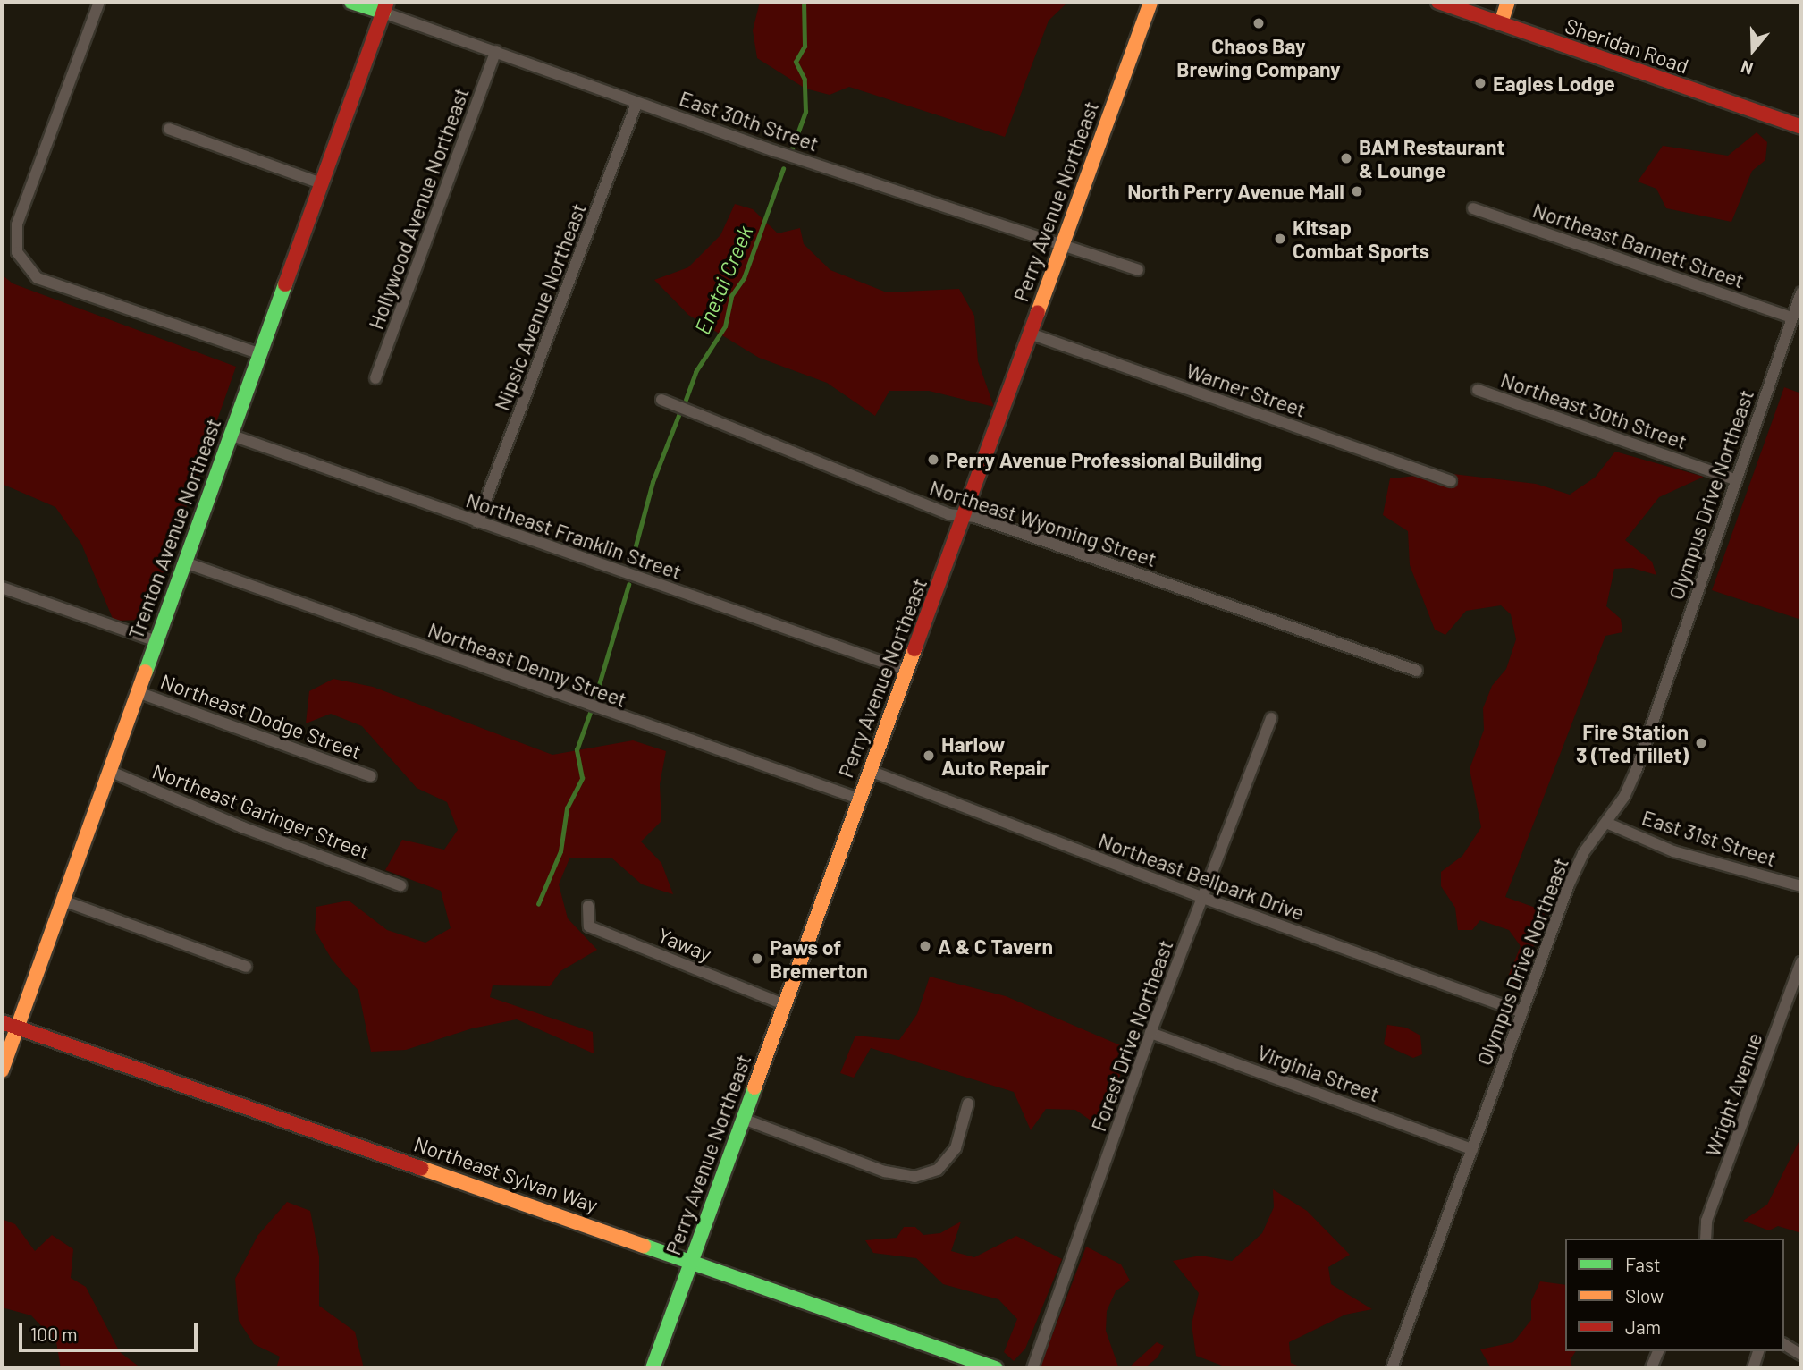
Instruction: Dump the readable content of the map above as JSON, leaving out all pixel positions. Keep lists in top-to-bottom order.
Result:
{
  "streets": {
    "main road": [
      "Sheridan Road",
      "East 30th Street",
      "Perry Avenue Northeast",
      "Trenton Avenue Northeast",
      "Northeast Sylvan Way"
    ],
    "street": [
      "Hollywood Avenue Northeast",
      "Northeast Barnett Street",
      "Nipsic Avenue Northeast",
      "Warner Street",
      "Northeast 30th Street",
      "Olympus Drive Northeast",
      "Northeast Wyoming Street",
      "Northeast Franklin Street",
      "Northeast Denny Street",
      "Northeast Dodge Street",
      "Northeast Garinger Street",
      "East 31st Street",
      "Northeast Bellpark Drive",
      "Yaway",
      "Forest Drive Northeast",
      "Virginia Street",
      "Wright Avenue"
    ]
  },
  "crossings": [
    ["East 30th Street", "Perry Avenue Northeast"],
    ["East 30th Street", "Hollywood Avenue Northeast"],
    ["East 30th Street", "Nipsic Avenue Northeast"],
    ["East 30th Street", "Trenton Avenue Northeast"],
    ["Perry Avenue Northeast", "Warner Street"],
    ["Perry Avenue Northeast", "Northeast Wyoming Street"],
    ["Perry Avenue Northeast", "Northeast Franklin Street"],
    ["Perry Avenue Northeast", "Northeast Denny Street"],
    ["Perry Avenue Northeast", "Northeast Bellpark Drive"],
    ["Perry Avenue Northeast", "Yaway"],
    ["Perry Avenue Northeast", "Northeast Sylvan Way"],
    ["Northeast Barnett Street", "Olympus Drive Northeast"],
    ["Nipsic Avenue Northeast", "Northeast Franklin Street"],
    ["Northeast 30th Street", "Olympus Drive Northeast"],
    ["Olympus Drive Northeast", "East 31st Street"],
    ["Olympus Drive Northeast", "Northeast Bellpark Drive"],
    ["Olympus Drive Northeast", "Virginia Street"],
    ["Trenton Avenue Northeast", "Northeast Franklin Street"],
    ["Trenton Avenue Northeast", "Northeast Denny Street"],
    ["Trenton Avenue Northeast", "Northeast Dodge Street"],
    ["Trenton Avenue Northeast", "Northeast Garinger Street"],
    ["Trenton Avenue Northeast", "Northeast Sylvan Way"],
    ["Northeast Bellpark Drive", "Forest Drive Northeast"],
    ["Forest Drive Northeast", "Virginia Street"]
  ],
  "water": ["Enetai Creek"],
  "places": [
    "Chaos Bay Brewing Company",
    "Eagles Lodge",
    "BAM Restaurant & Lounge",
    "North Perry Avenue Mall",
    "Kitsap Combat Sports",
    "Perry Avenue Professional Building",
    "Fire Station 3 (Ted Tillet)",
    "Harlow Auto Repair",
    "A & C Tavern",
    "Paws of Bremerton"
  ],
  "legend": ["Fast", "Slow", "Jam"],
  "scale_bar": "100 m",
  "north": "bottom"
}
